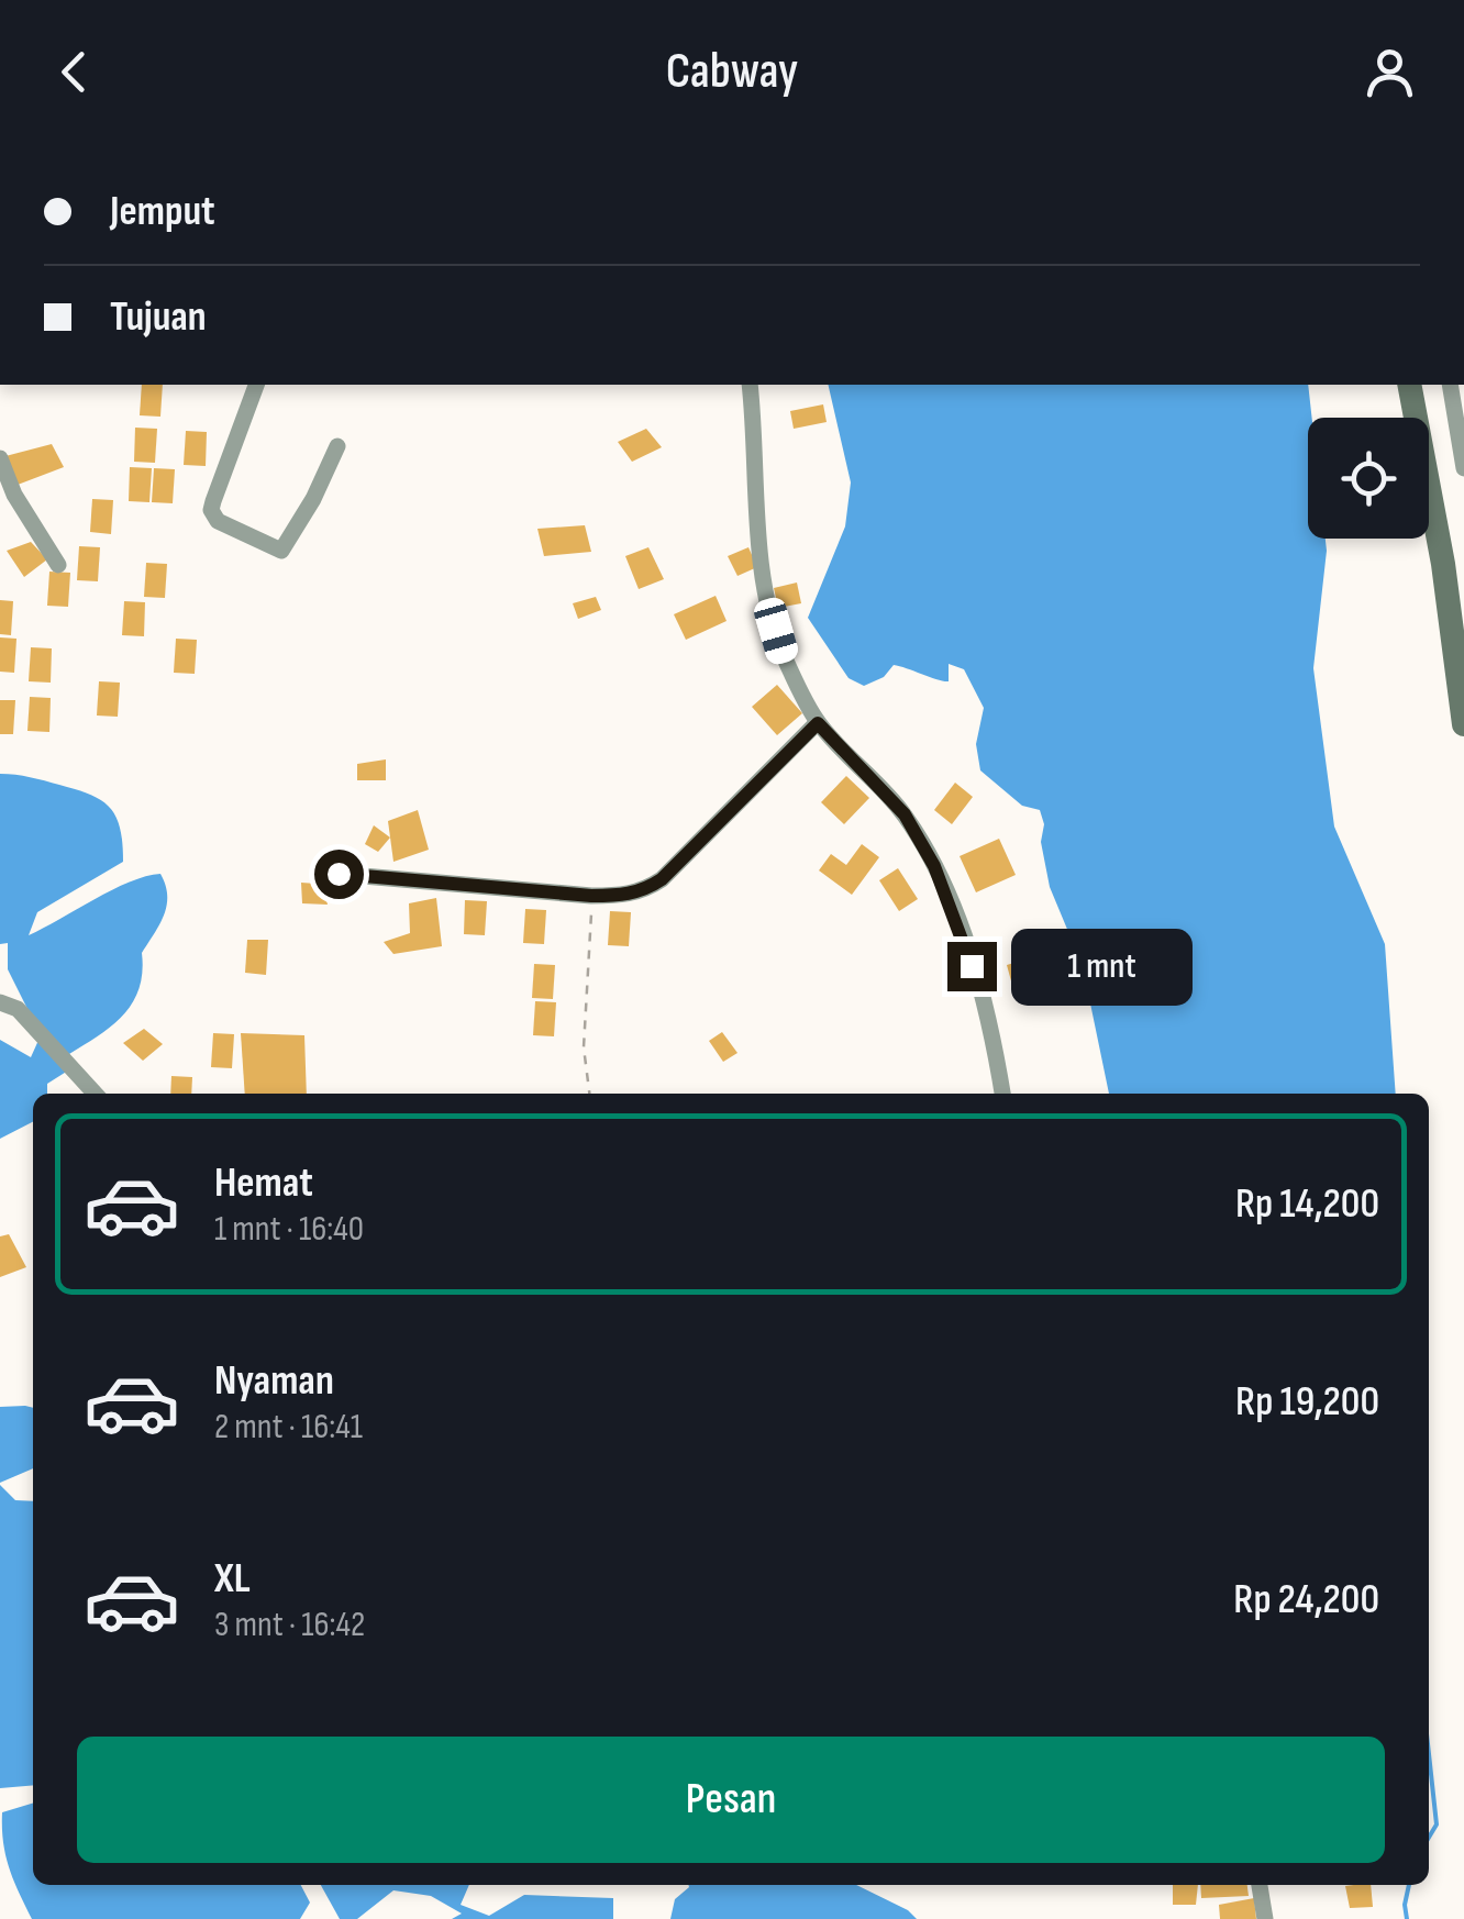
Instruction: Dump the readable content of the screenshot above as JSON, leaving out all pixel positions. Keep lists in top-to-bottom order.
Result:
{
  "page": {
    "header": "Cabway",
    "banner": ["Jemput", "Tujuan"],
    "bubble": "1 mnt",
    "list": [
      {
        "name": "Hemat",
        "note": "1 mnt · 16:40",
        "value": "Rp 14,200"
      },
      {
        "name": "Nyaman",
        "note": "2 mnt · 16:41",
        "value": "Rp 19,200"
      },
      {
        "name": "XL",
        "note": "3 mnt · 16:42",
        "value": "Rp 24,200"
      }
    ],
    "buttons": "Pesan"
  }
}
